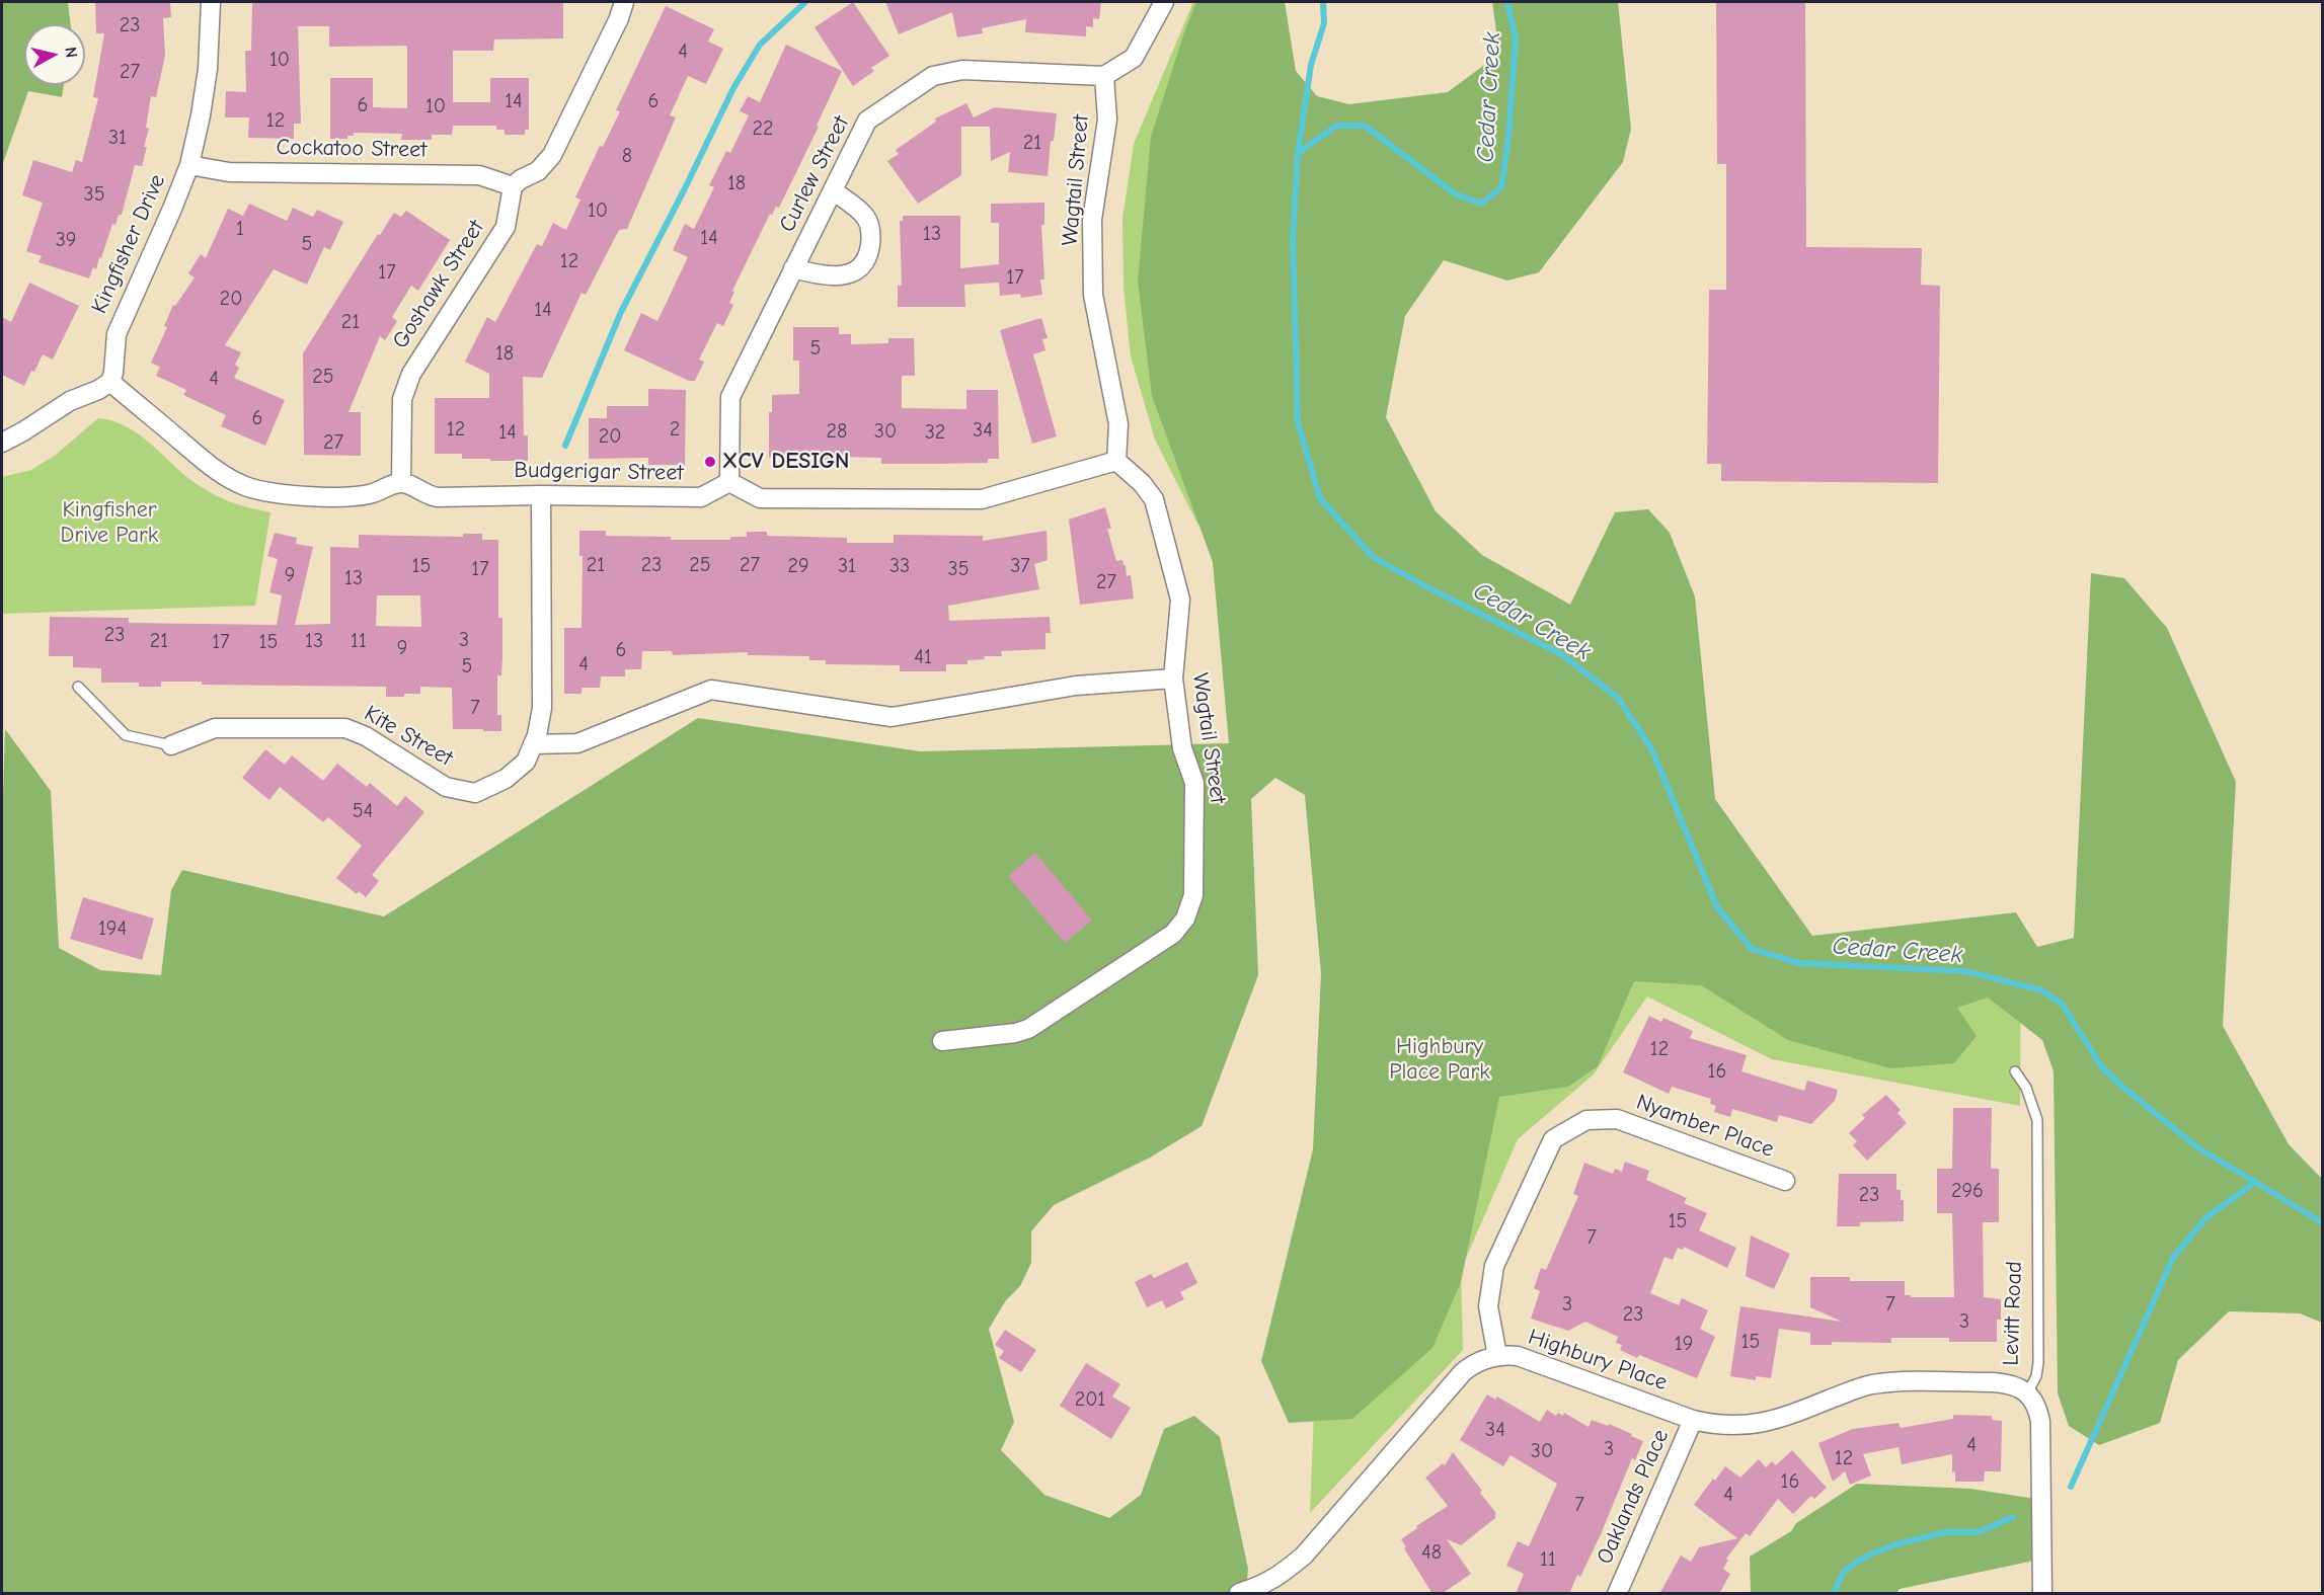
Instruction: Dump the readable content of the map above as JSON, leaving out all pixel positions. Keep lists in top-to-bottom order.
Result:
{
  "streets": {
    "street": [
      "Cockatoo Street",
      "Curlew Street",
      "Wagtail Street",
      "Kingfisher Drive",
      "Goshawk Street",
      "Budgerigar Street",
      "Kite Street",
      "Nyamber Place",
      "Levitt Road",
      "Highbury Place",
      "Oaklands Place"
    ]
  },
  "crossings": [
    ["Cockatoo Street", "Kingfisher Drive"],
    ["Cockatoo Street", "Goshawk Street"],
    ["Curlew Street", "Wagtail Street"],
    ["Curlew Street", "Budgerigar Street"],
    ["Goshawk Street", "Budgerigar Street"],
    ["Budgerigar Street", "Kite Street"],
    ["Nyamber Place", "Highbury Place"],
    ["Levitt Road", "Highbury Place"],
    ["Highbury Place", "Oaklands Place"]
  ],
  "water": ["Cedar Creek"],
  "parks": ["Kingfisher Drive Park", "Highbury Place Park"],
  "places": ["XCV DESIGN"],
  "house_numbers": [
    "23",
    "4",
    "10",
    "27",
    "14",
    "6",
    "6",
    "10",
    "12",
    "22",
    "31",
    "21",
    "8",
    "18",
    "35",
    "10",
    "1",
    "13",
    "14",
    "39",
    "5",
    "12",
    "17",
    "17",
    "20",
    "14",
    "21",
    "5",
    "18",
    "25",
    "4",
    "6",
    "12",
    "2",
    "34",
    "28",
    "30",
    "14",
    "32",
    "20",
    "27",
    "21",
    "23",
    "25",
    "27",
    "15",
    "29",
    "31",
    "33",
    "37",
    "17",
    "35",
    "9",
    "13",
    "27",
    "23",
    "3",
    "21",
    "13",
    "11",
    "17",
    "15",
    "9",
    "6",
    "41",
    "4",
    "5",
    "7",
    "54",
    "194",
    "12",
    "16",
    "296",
    "23",
    "15",
    "7",
    "3",
    "7",
    "23",
    "3",
    "15",
    "19",
    "201",
    "34",
    "4",
    "3",
    "30",
    "12",
    "16",
    "4",
    "7",
    "48",
    "11"
  ],
  "north": "right"
}
